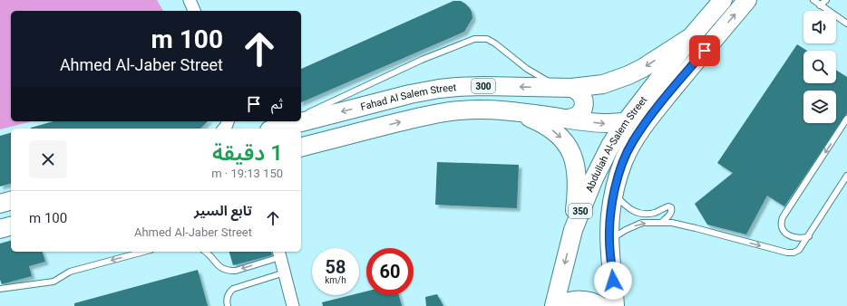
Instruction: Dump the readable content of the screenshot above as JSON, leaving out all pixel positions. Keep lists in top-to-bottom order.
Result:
{
  "streets": {
    "main road": [
      "300",
      "Fahad Al Salem Street",
      "Abdullah Al-Salem Street",
      "350"
    ]
  },
  "crossings": [
    ["Fahad Al Salem Street", "Abdullah Al-Salem Street"]
  ],
  "page": {
    "turn": ["100 m", "Ahmed Al-Jaber Street"],
    "then": "ثم",
    "heading": ["1 دقيقة", "150 m · 19:13"],
    "list": [
      {
        "name": "تابع السير",
        "note": "Ahmed Al-Jaber Street",
        "value": "100 m"
      }
    ],
    "speed": "58 km/h",
    "limit": "60"
  }
}
